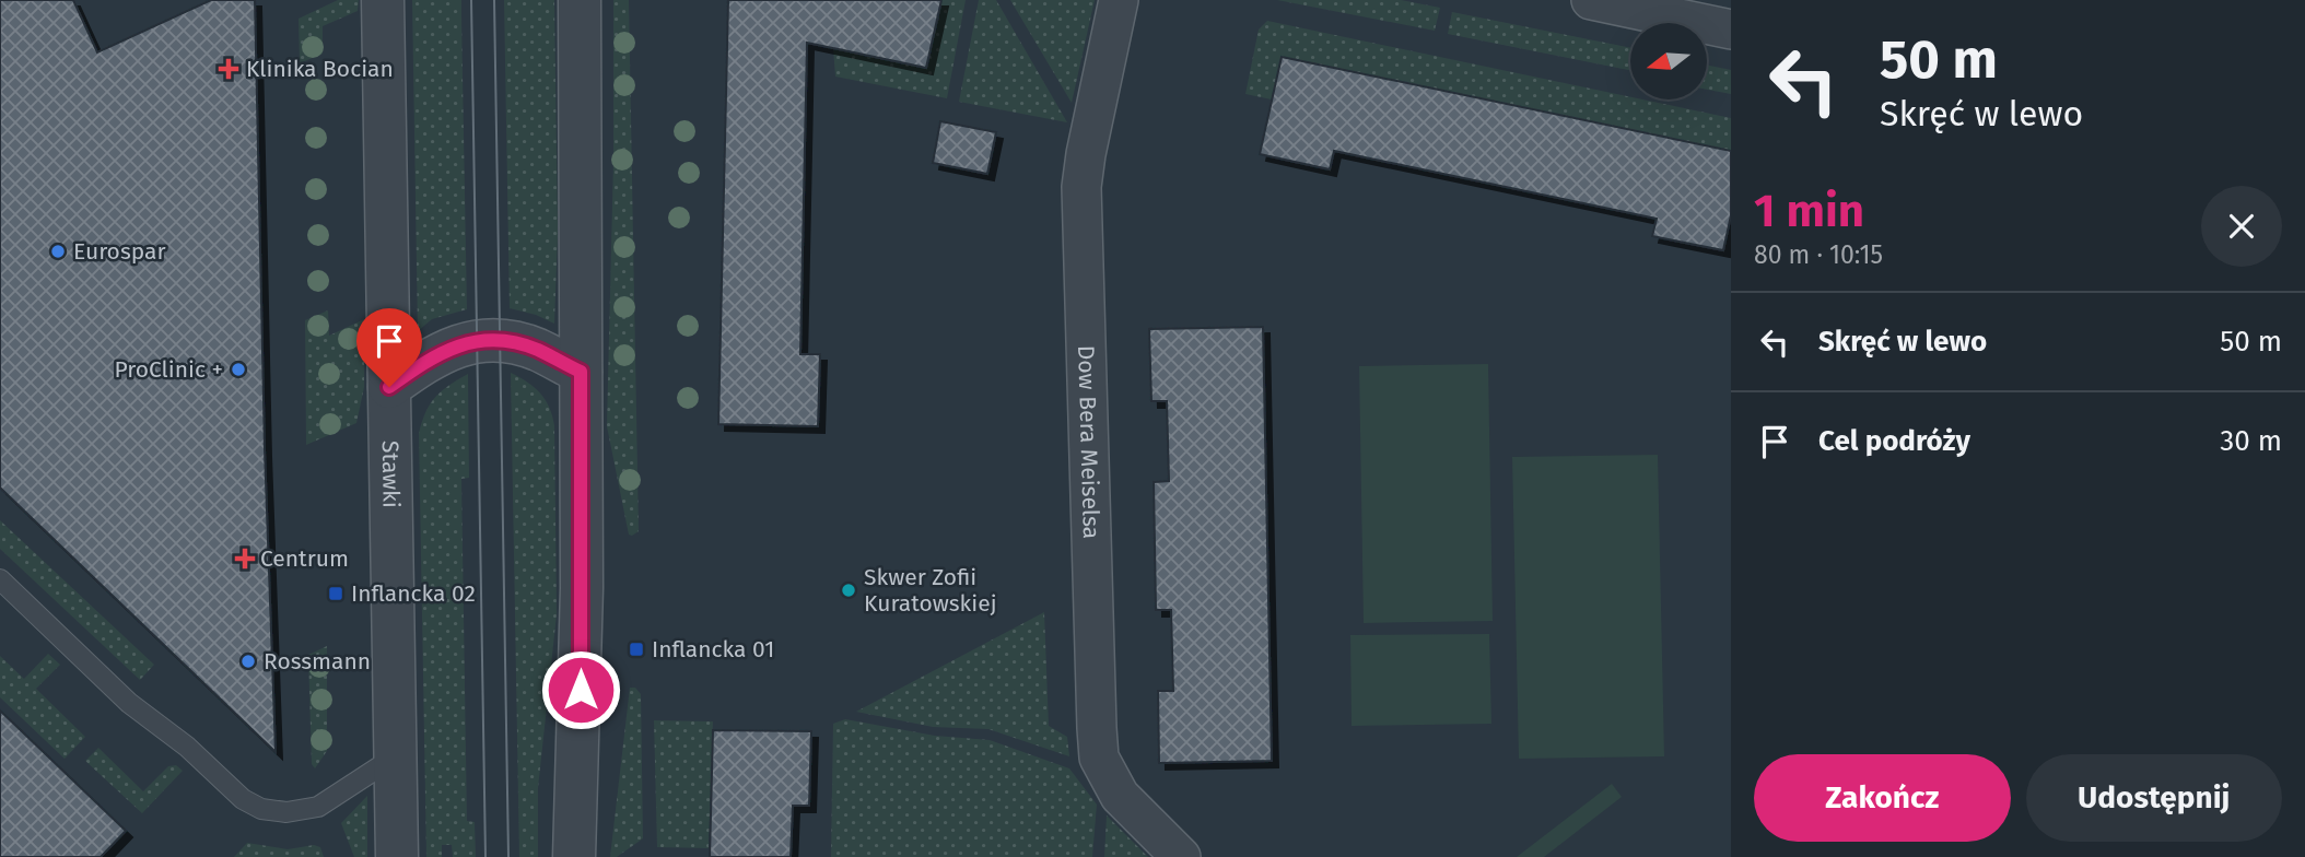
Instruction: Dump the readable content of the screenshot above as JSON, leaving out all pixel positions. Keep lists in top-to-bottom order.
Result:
{
  "streets": {
    "street": ["Dow Bera Meiselsa", "Stawki"]
  },
  "places": {
    "health": ["Klinika Bocian", "Centrum"],
    "other": [
      "Eurospar",
      "ProClinic +",
      "Skwer Zofii Kuratowskiej",
      "Rossmann"
    ],
    "transit": ["Inflancka 02", "Inflancka 01"]
  },
  "north": "left",
  "page": {
    "turn": ["50 m", "Skręć w lewo"],
    "heading": ["1 min", "80 m · 10:15"],
    "list": [
      {
        "name": "Skręć w lewo",
        "value": "50 m"
      },
      {
        "name": "Cel podróży",
        "value": "30 m"
      }
    ],
    "buttons": ["Zakończ", "Udostępnij"]
  }
}
